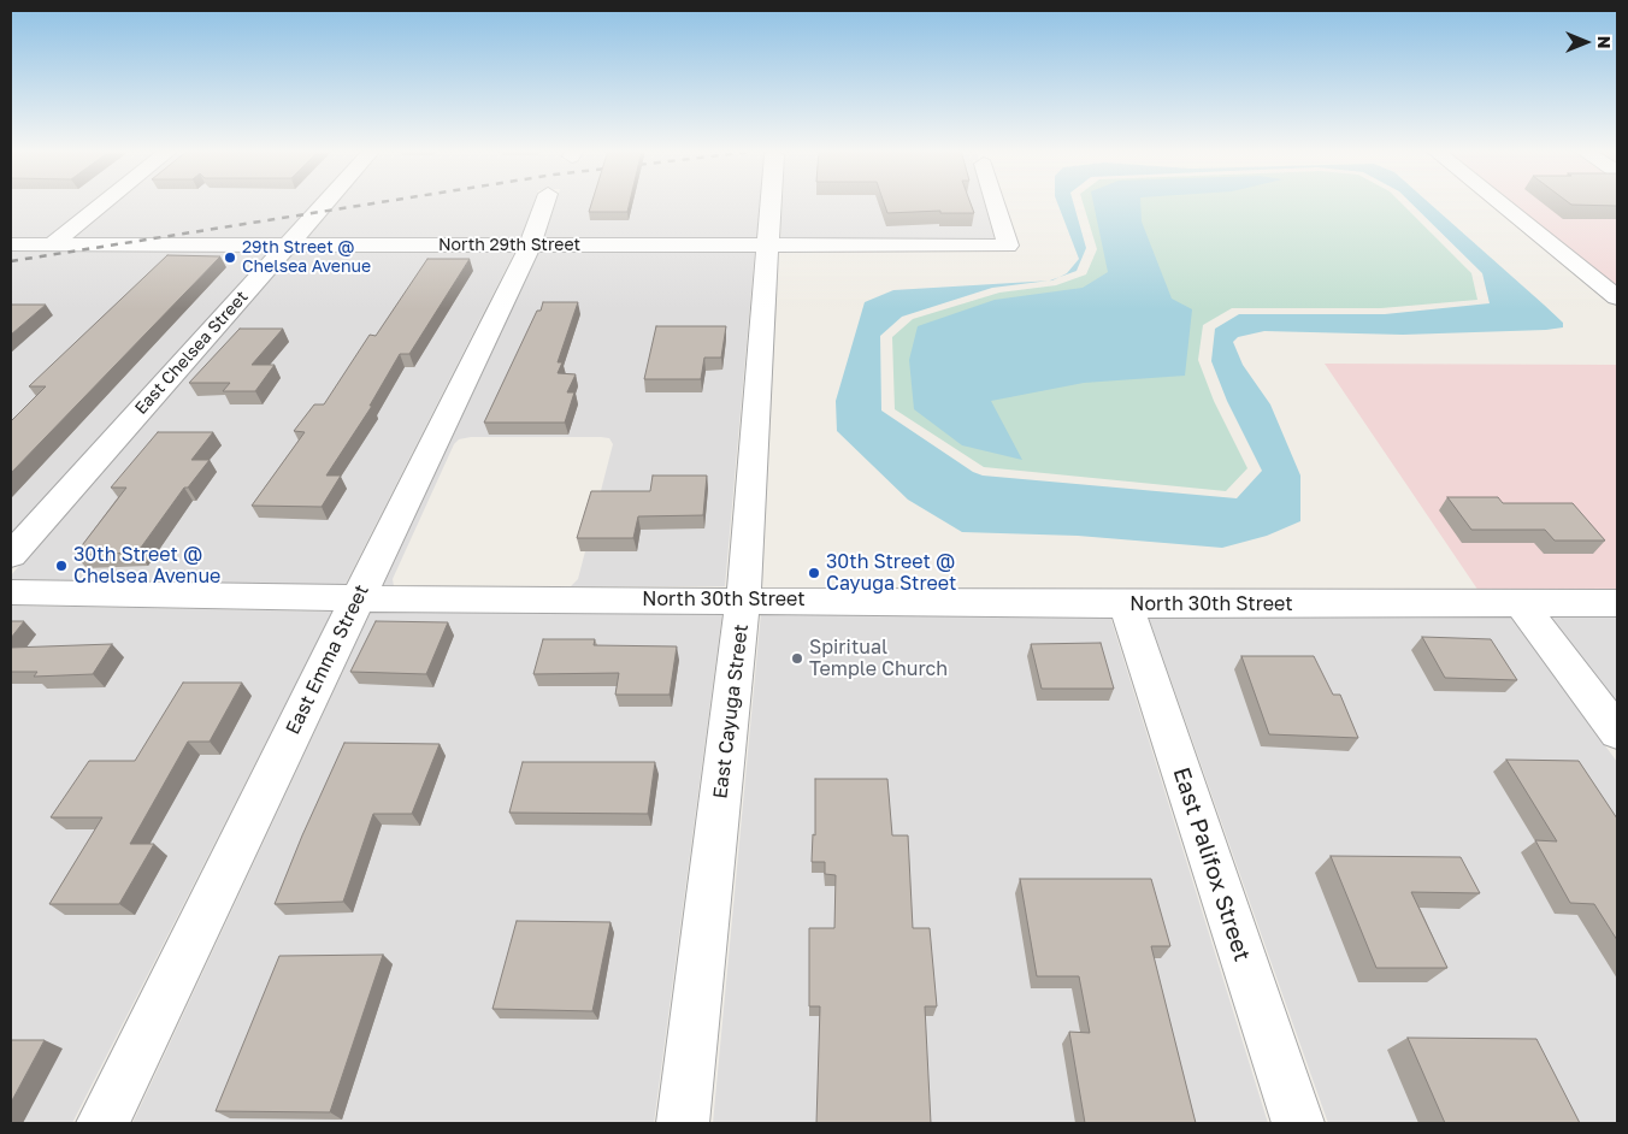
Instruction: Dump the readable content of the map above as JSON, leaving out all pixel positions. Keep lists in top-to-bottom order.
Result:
{
  "streets": {
    "street": [
      "North 29th Street",
      "East Chelsea Street",
      "North 30th Street",
      "East Emma Street",
      "East Cayuga Street",
      "East Palifox Street"
    ]
  },
  "crossings": [
    ["North 29th Street", "East Chelsea Street"],
    ["North 29th Street", "East Emma Street"],
    ["North 29th Street", "East Cayuga Street"],
    ["North 30th Street", "East Emma Street"],
    ["North 30th Street", "East Cayuga Street"],
    ["North 30th Street", "East Palifox Street"]
  ],
  "places": [
    "29th Street @ Chelsea Avenue",
    "30th Street @ Chelsea Avenue",
    "30th Street @ Cayuga Street",
    "Spiritual Temple Church"
  ],
  "north": "right"
}
